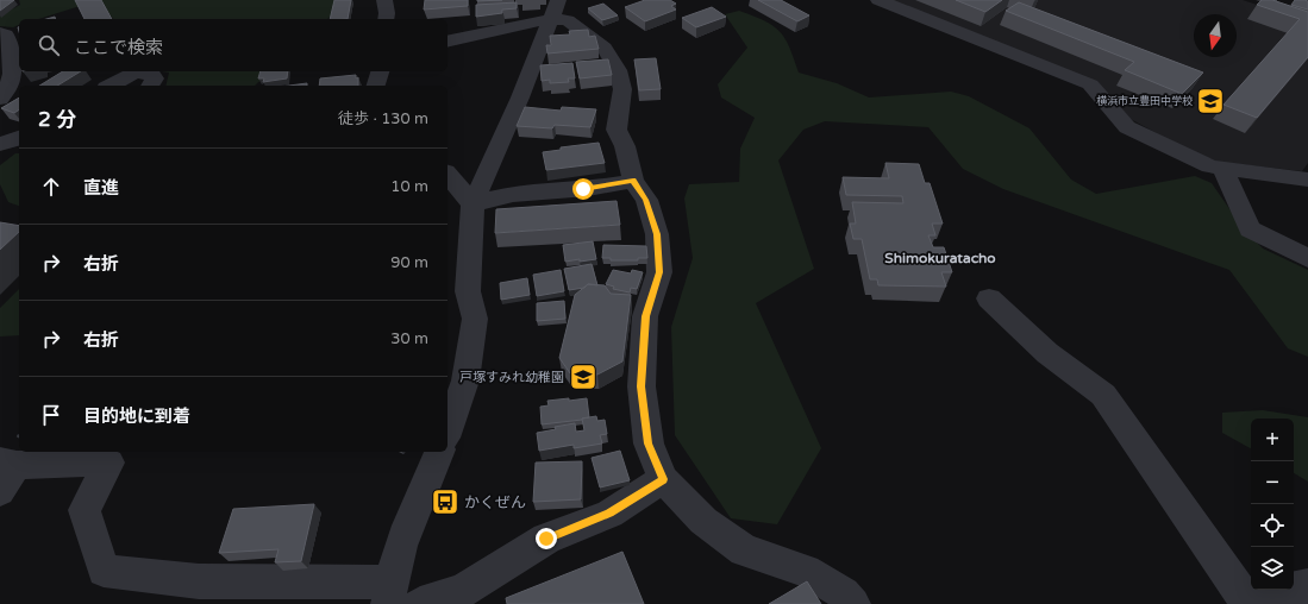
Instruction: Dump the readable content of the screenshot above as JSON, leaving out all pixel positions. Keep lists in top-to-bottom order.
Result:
{
  "districts": ["Shimokuratacho"],
  "places": {
    "school or university": ["横浜市立豊田中学校", "戸塚すみれ幼稚園"],
    "bus stop": ["かくぜん"]
  },
  "north": "bottom",
  "page": {
    "search": "ここで検索",
    "heading": ["2 分", "徒歩 · 130 m"],
    "list": [
      ["直進", "10 m"],
      ["右折", "90 m"],
      ["右折", "30 m"],
      "目的地に到着"
    ],
    "map_buttons": ["+", "−"]
  }
}
